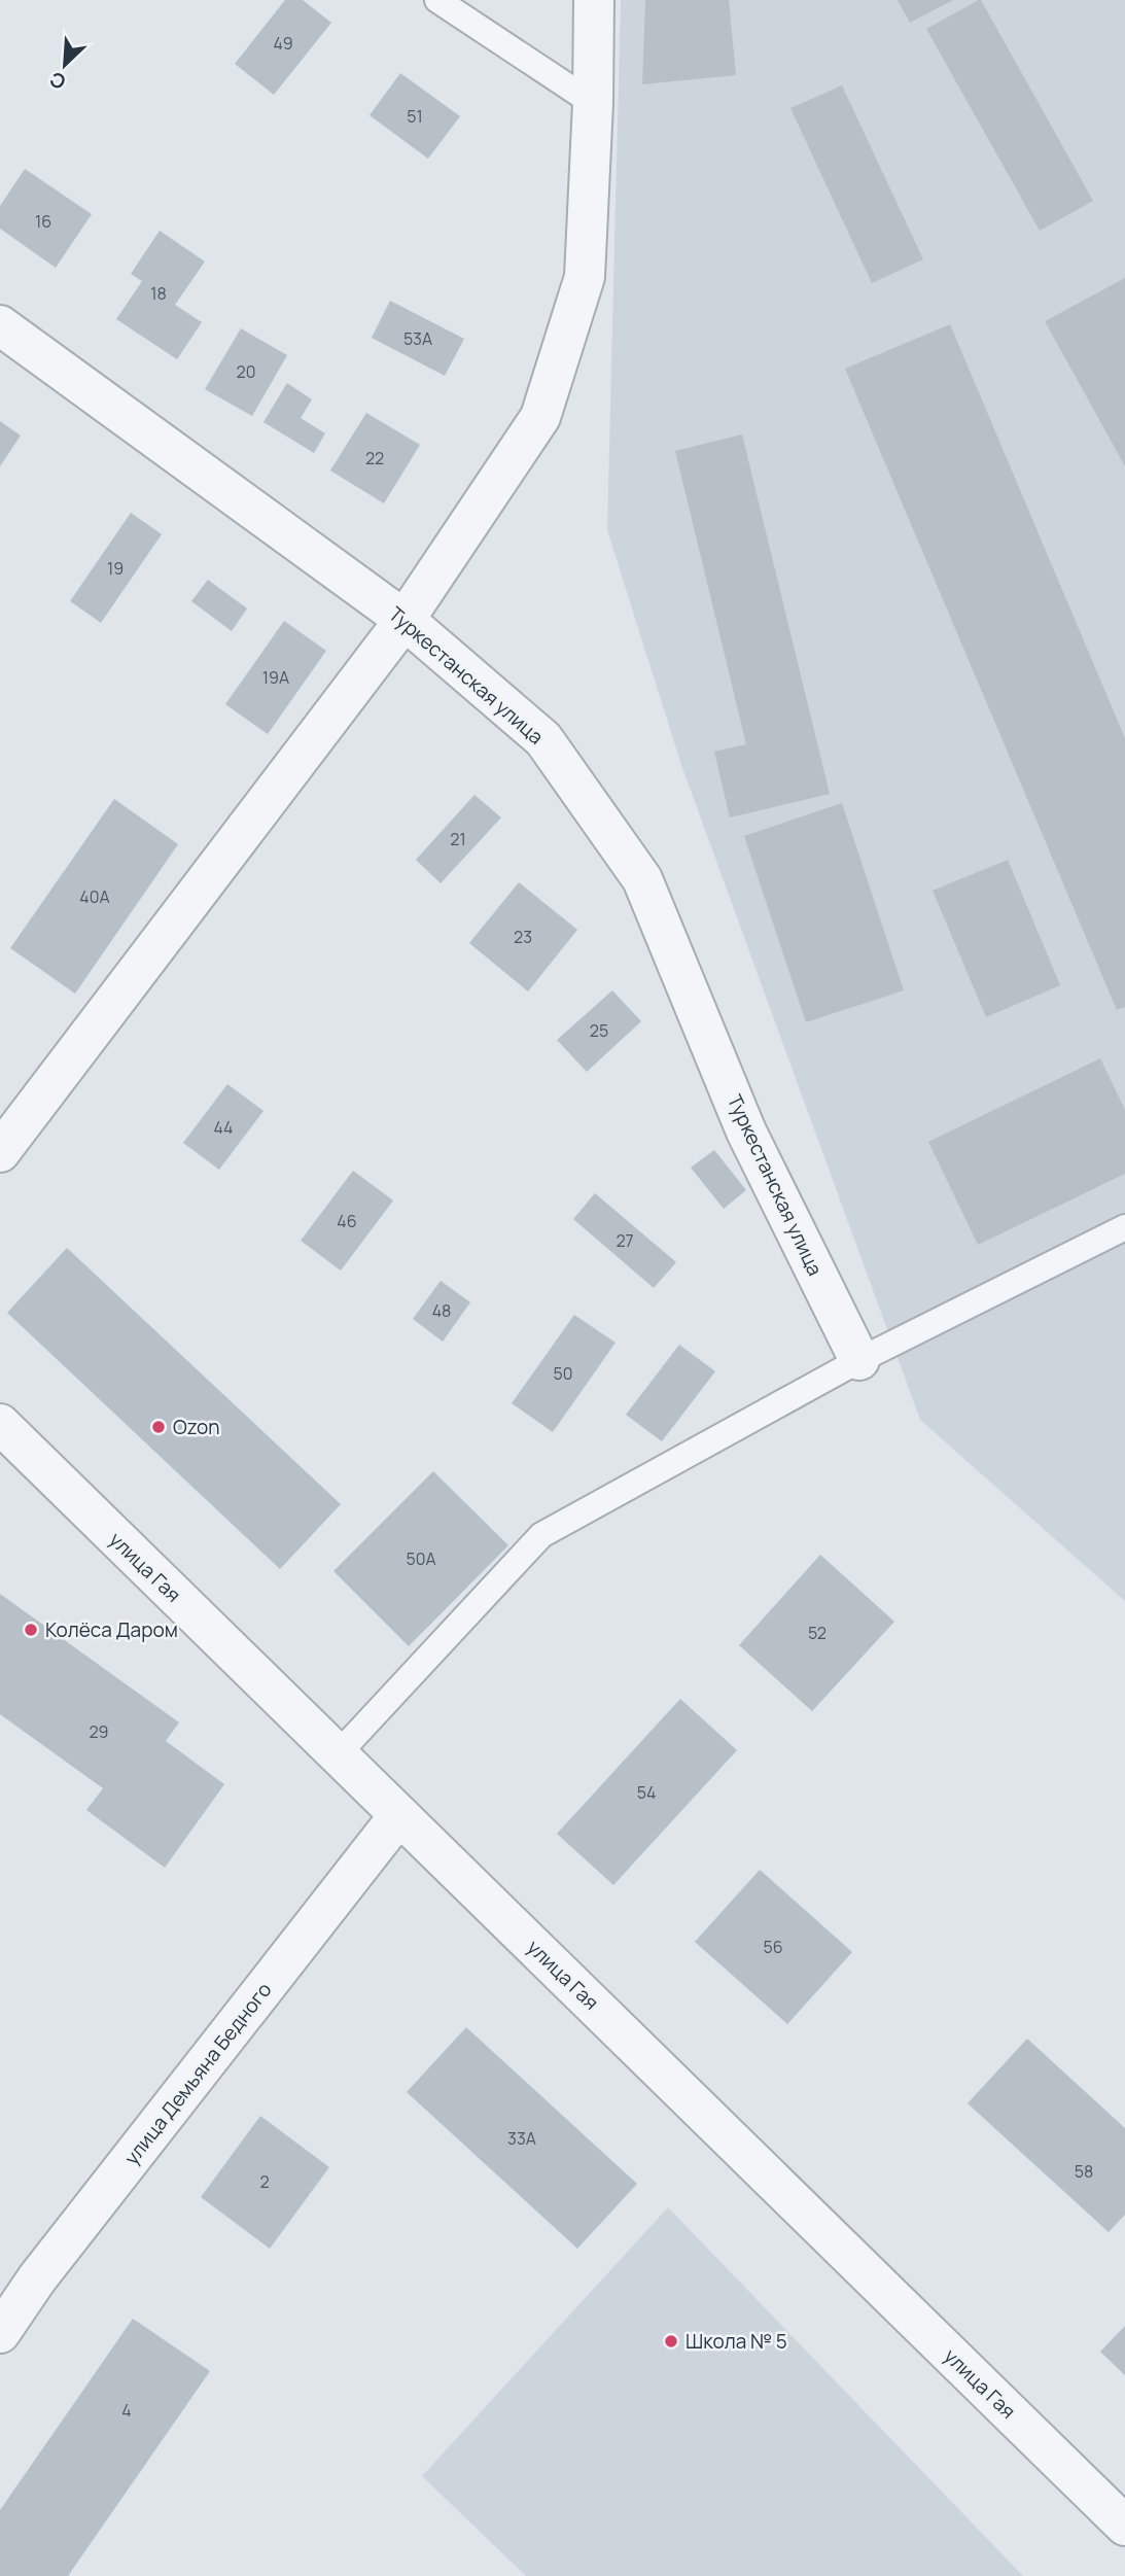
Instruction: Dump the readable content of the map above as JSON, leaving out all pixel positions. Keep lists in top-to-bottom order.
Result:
{
  "streets": {
    "street": ["Туркестанская улица", "улица Гая", "улица Демьяна Бедного"]
  },
  "crossings": [
    ["улица Гая", "улица Демьяна Бедного"]
  ],
  "places": ["Ozon", "Колёса Даром", "Школа № 5"],
  "house_numbers": [
    "49",
    "51",
    "16",
    "18",
    "53А",
    "20",
    "22",
    "19",
    "19А",
    "21",
    "40А",
    "23",
    "25",
    "44",
    "46",
    "27",
    "48",
    "50",
    "50А",
    "52",
    "29",
    "54",
    "56",
    "33А",
    "58",
    "2",
    "4"
  ],
  "north": "bottom left"
}
